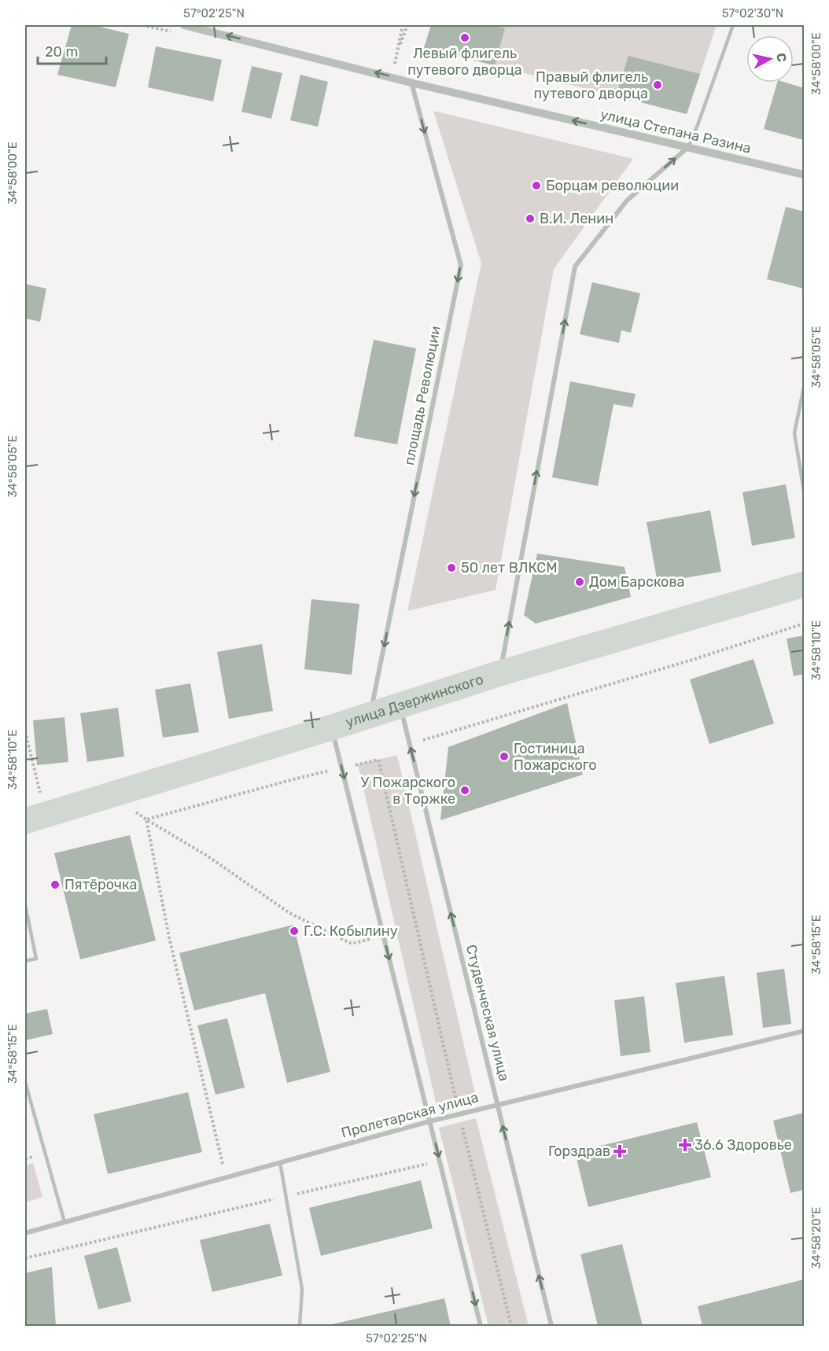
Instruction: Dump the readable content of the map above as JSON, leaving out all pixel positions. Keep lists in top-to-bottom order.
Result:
{
  "streets": {
    "main road": ["улица Дзержинского"],
    "street": [
      "улица Степана Разина",
      "площадь Революции",
      "Студенческая улица",
      "Пролетарская улица"
    ]
  },
  "crossings": [
    ["улица Степана Разина", "площадь Революции"],
    ["площадь Революции", "улица Дзержинского"],
    ["улица Дзержинского", "Студенческая улица"],
    ["Студенческая улица", "Пролетарская улица"]
  ],
  "one_way": ["улица Степана Разина", "площадь Революции", "Студенческая улица"],
  "places": {
    "other": [
      "Левый флигель путевого дворца",
      "Правый флигель путевого дворца",
      "Борцам революции",
      "В.И. Ленин",
      "50 лет ВЛКСМ",
      "Дом Барскова",
      "Гостиница Пожарского",
      "У Пожарского в Торжке",
      "Пятёрочка",
      "Г.С. Кобылину"
    ],
    "health": ["36.6 Здоровье", "Горздрав"]
  },
  "scale_bar": "20 m",
  "north": "right",
  "coordinates": [
    "57°02'25\"N",
    "57°02'30\"N",
    "34°58'00\"E",
    "34°58'05\"E",
    "34°58'10\"E",
    "34°58'15\"E",
    "34°58'20\"E"
  ]
}
